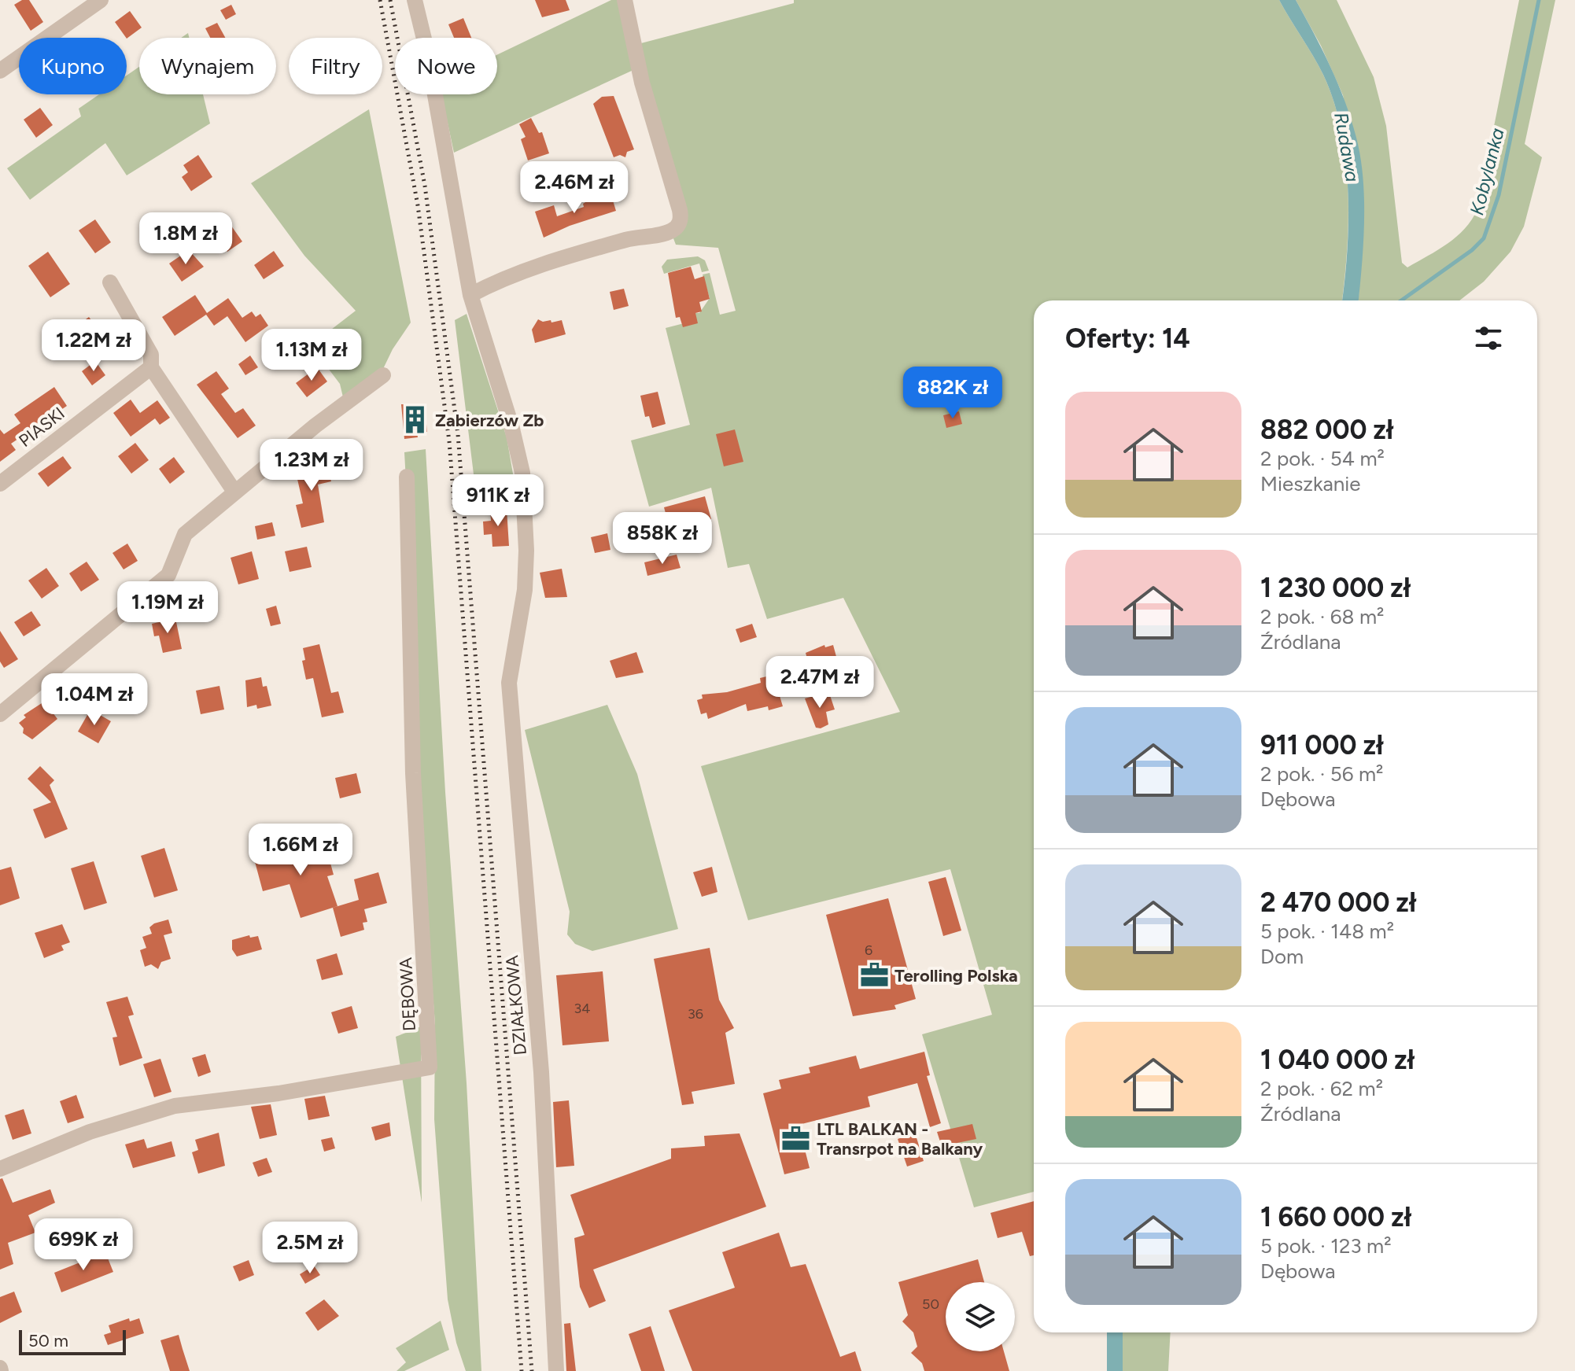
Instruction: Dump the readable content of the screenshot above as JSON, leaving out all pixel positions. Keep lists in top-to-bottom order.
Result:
{
  "streets": {
    "street": ["PIASKI", "DĘBOWA", "DZIAŁKOWA"]
  },
  "water": ["Rudawa", "Kobylanka"],
  "places": {
    "building": ["Zabierzów Zb"],
    "office": ["Terolling Polska", "LTL BALKAN - Transrpot na Balkany"]
  },
  "house_numbers": [
    "6",
    "34",
    "36",
    "50"
  ],
  "scale_bar": "50 m",
  "page": {
    "chip": [
      "Kupno",
      "Wynajem",
      "Filtry",
      "Nowe"
    ],
    "price": [
      "2.46M zł",
      "1.8M zł",
      "1.22M zł",
      "1.13M zł",
      "882K zł",
      "1.23M zł",
      "911K zł",
      "858K zł",
      "1.19M zł",
      "2.47M zł",
      "1.04M zł",
      "1.66M zł",
      "699K zł",
      "2.5M zł"
    ],
    "heading": "Oferty: 14",
    "list": [
      {
        "name": "882 000 zł",
        "note": "2 pok. · 54 m² · Mieszkanie"
      },
      {
        "name": "1 230 000 zł",
        "note": "2 pok. · 68 m² · Źródlana"
      },
      {
        "name": "911 000 zł",
        "note": "2 pok. · 56 m² · Dębowa"
      },
      {
        "name": "2 470 000 zł",
        "note": "5 pok. · 148 m² · Dom"
      },
      {
        "name": "1 040 000 zł",
        "note": "2 pok. · 62 m² · Źródlana"
      },
      {
        "name": "1 660 000 zł",
        "note": "5 pok. · 123 m² · Dębowa"
      }
    ],
    "scale": "50 m"
  }
}
